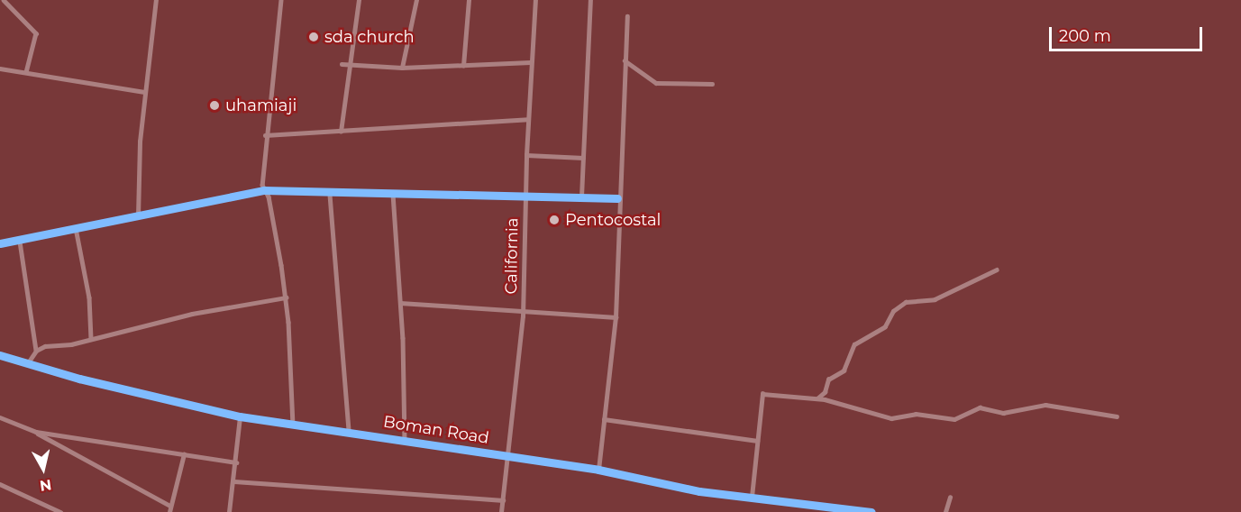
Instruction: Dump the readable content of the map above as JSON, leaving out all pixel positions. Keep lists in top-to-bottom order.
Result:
{
  "streets": {
    "street": ["California", "Boman Road"]
  },
  "crossings": [
    ["California", "Boman Road"]
  ],
  "places": ["sda church", "uhamiaji", "Pentocostal"],
  "scale_bar": "200 m",
  "north": "bottom"
}
